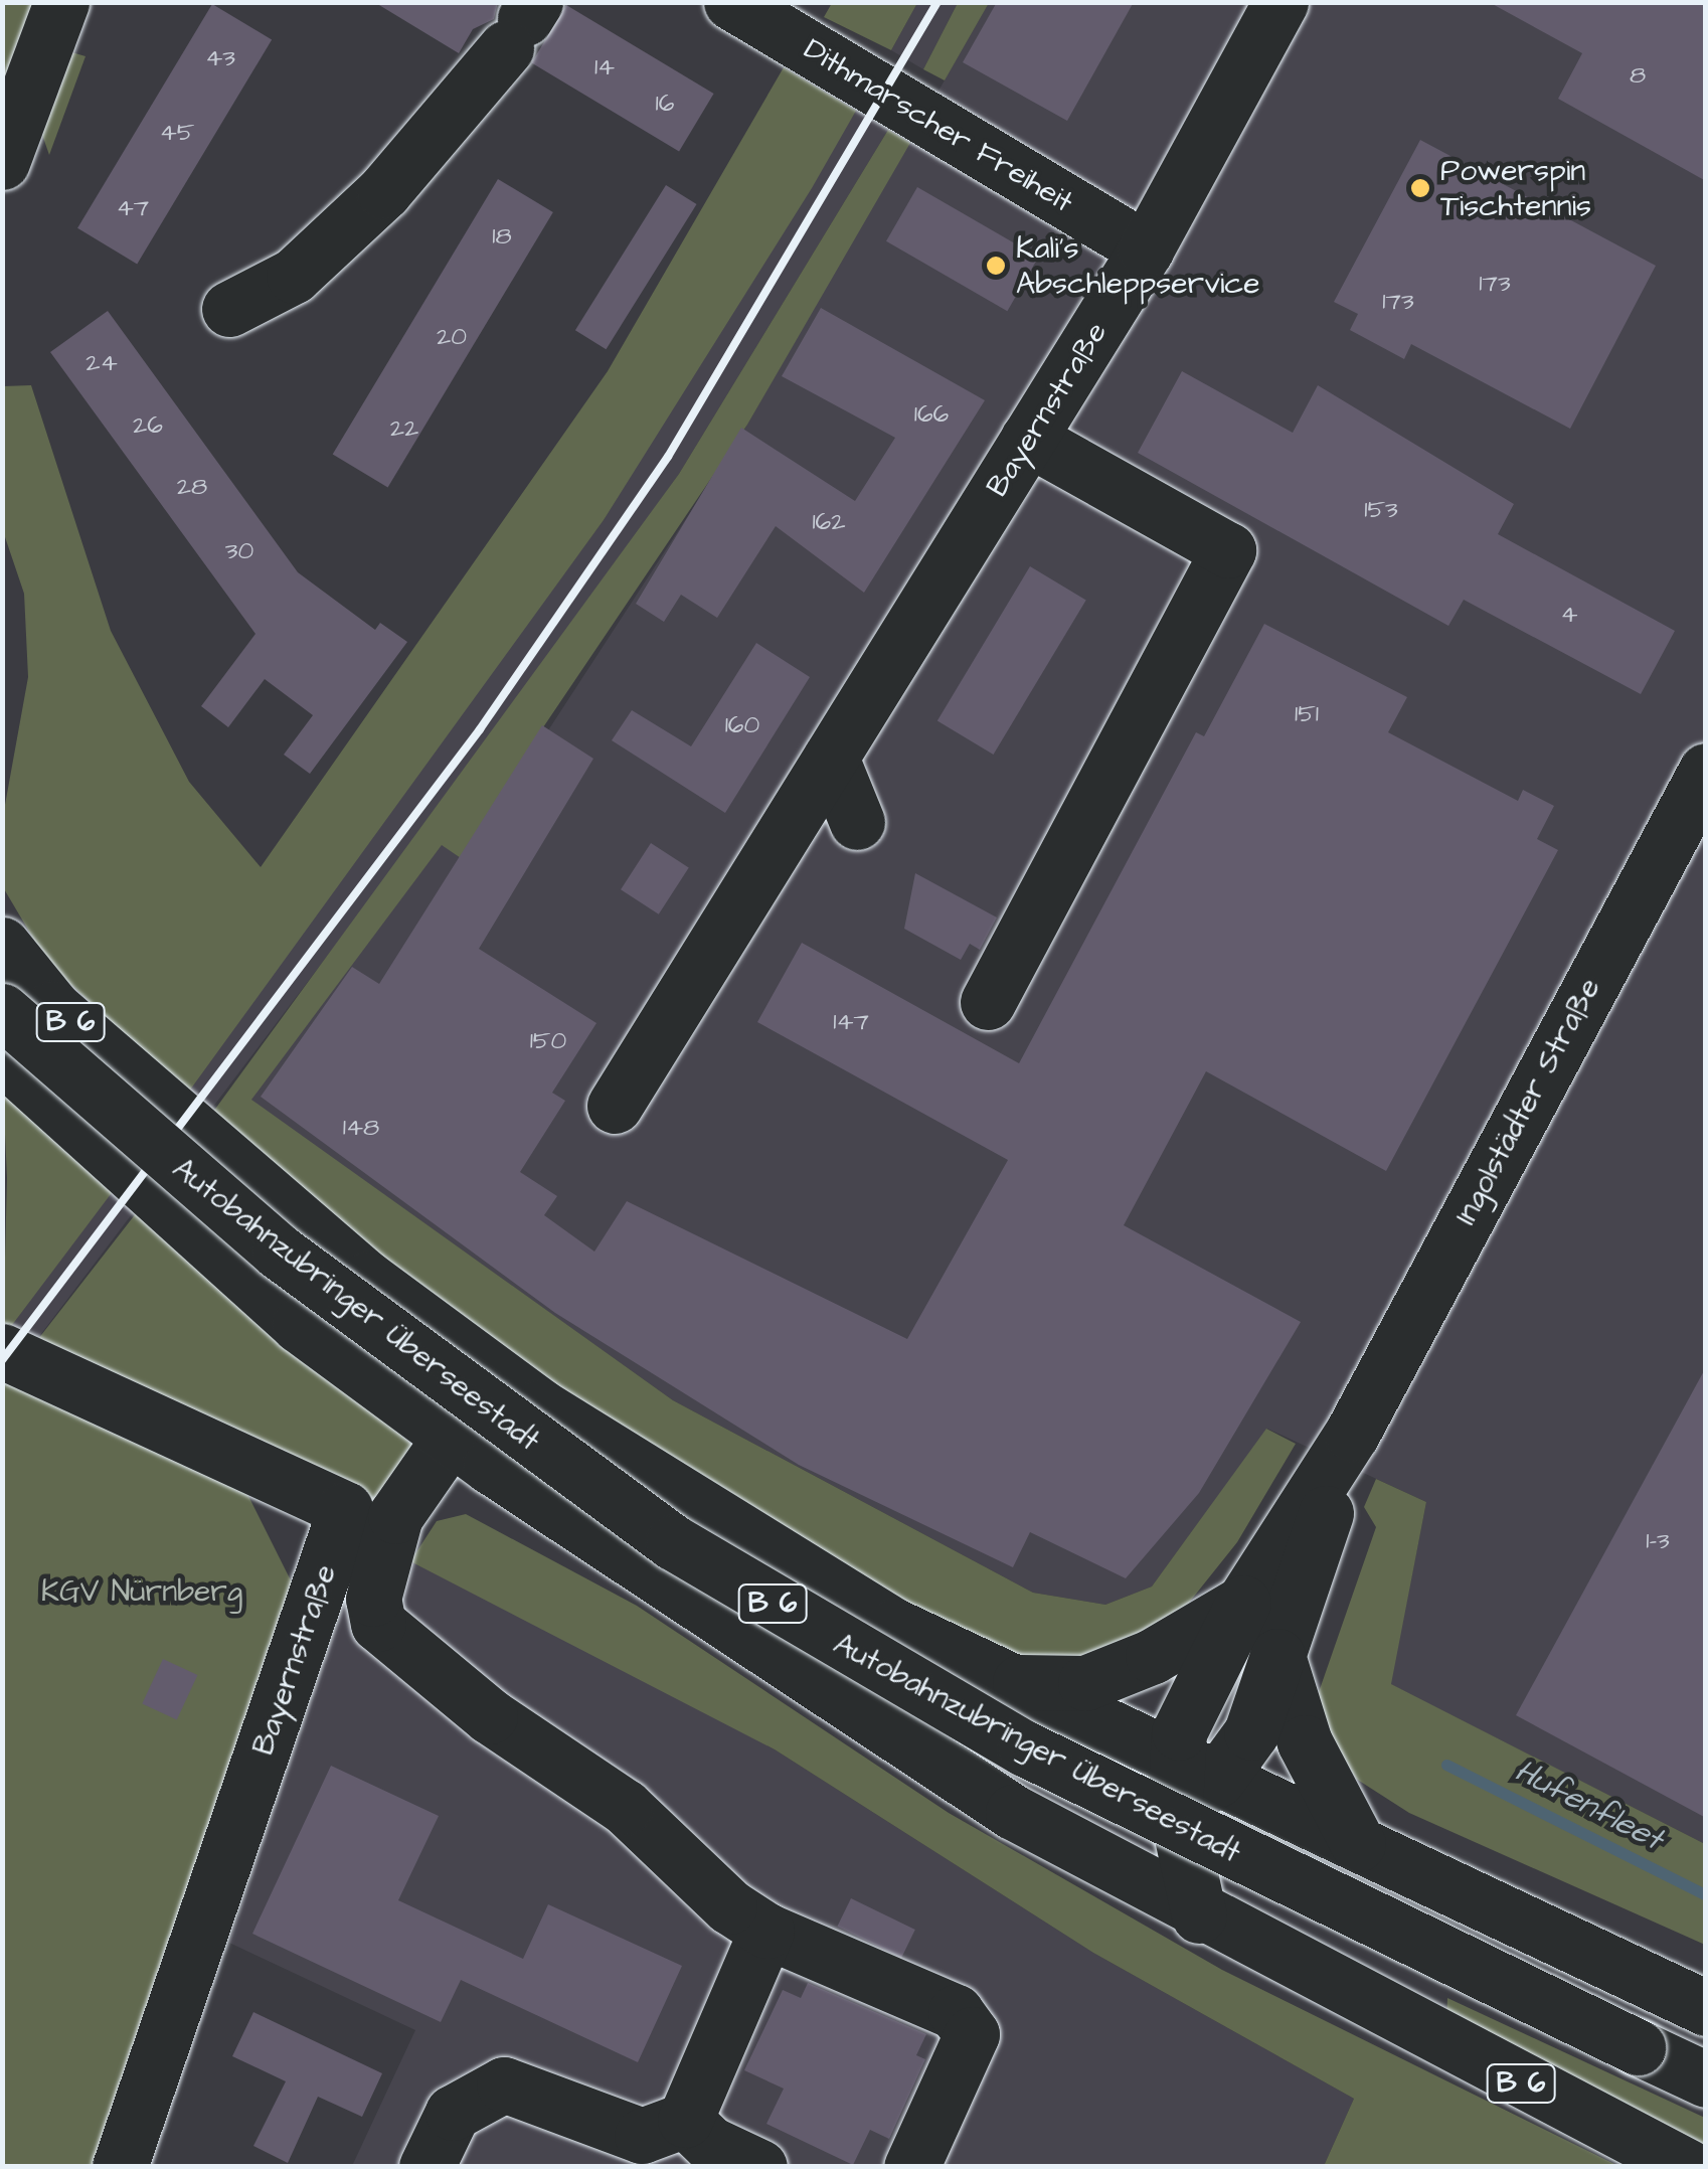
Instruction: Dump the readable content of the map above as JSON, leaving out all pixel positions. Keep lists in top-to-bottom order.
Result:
{
  "streets": {
    "main road": [
      "Dithmarscher Freiheit",
      "Bayernstraße",
      "B 6",
      "Ingolstädter Straße",
      "Autobahnzubringer Überseestadt"
    ]
  },
  "crossings": [
    ["Dithmarscher Freiheit", "Bayernstraße"],
    ["B 6", "Ingolstädter Straße"]
  ],
  "water": ["Hufenfleet"],
  "parks": ["KGV Nürnberg"],
  "places": ["Powerspin Tischtennis", "Kali's Abschleppservice"],
  "house_numbers": [
    "43",
    "14",
    "8",
    "16",
    "45",
    "47",
    "18",
    "173",
    "173",
    "20",
    "24",
    "166",
    "26",
    "22",
    "28",
    "153",
    "162",
    "30",
    "4",
    "151",
    "160",
    "147",
    "150",
    "148",
    "1-3"
  ]
}
